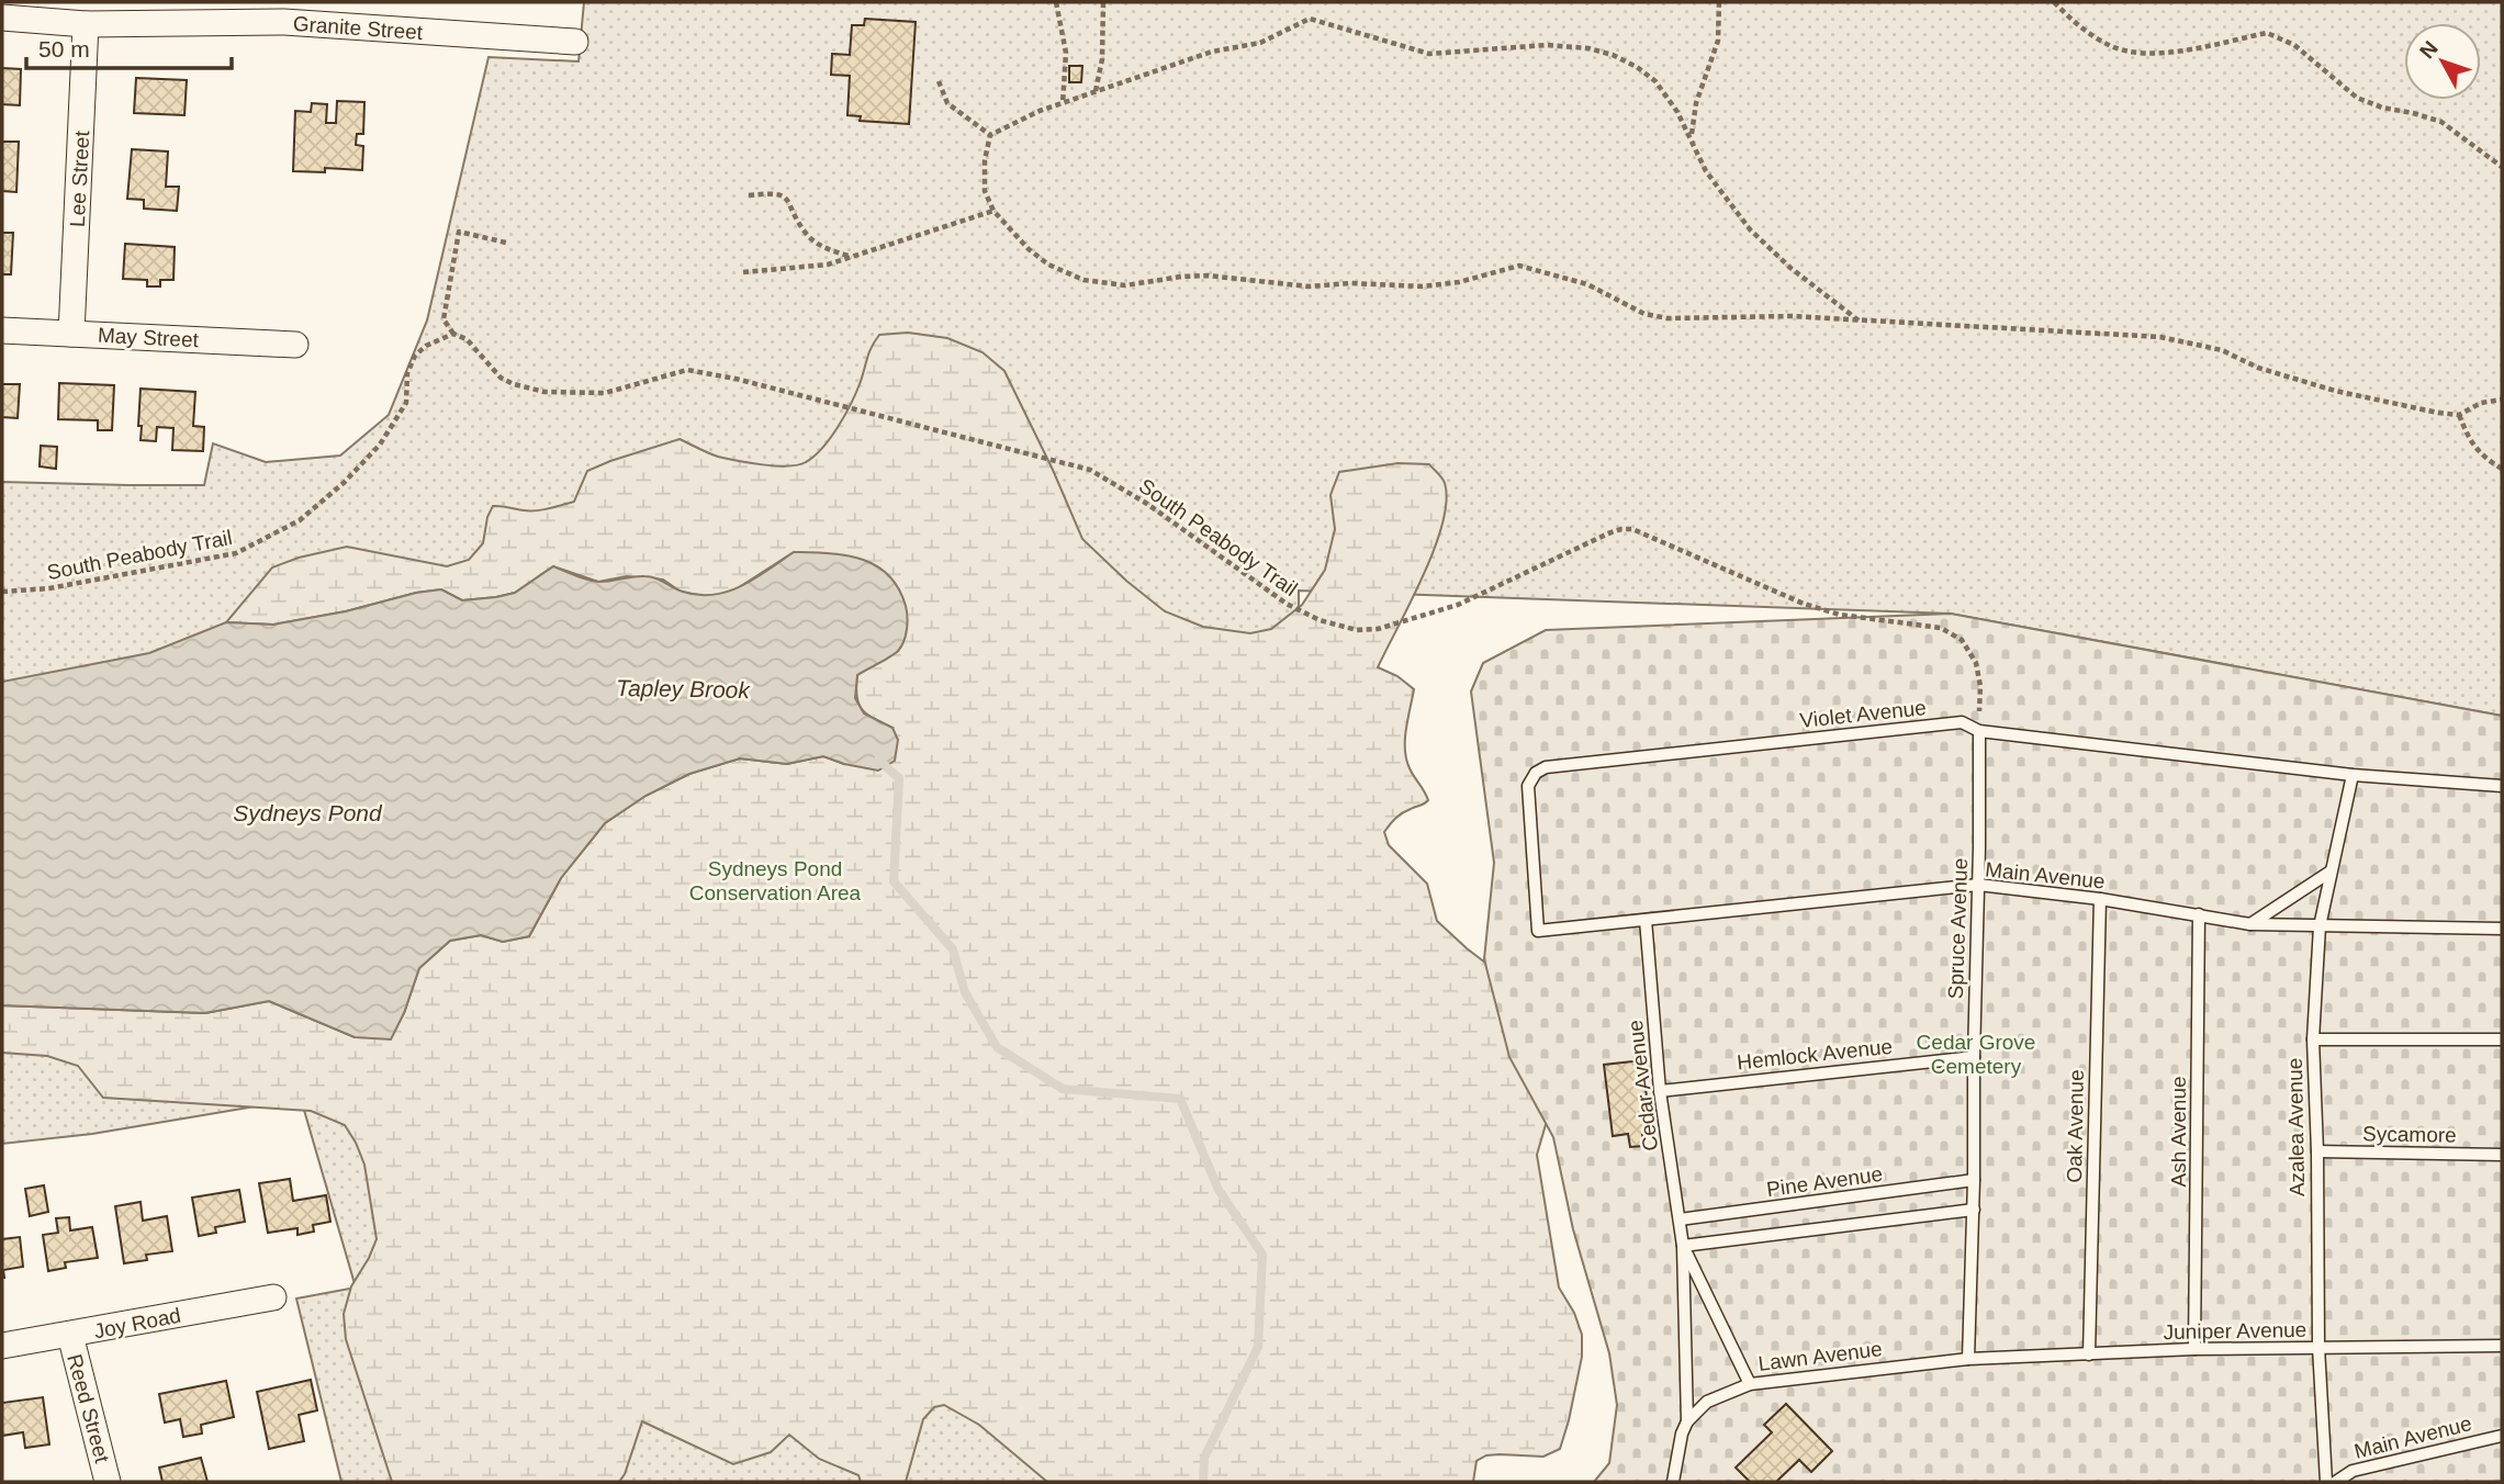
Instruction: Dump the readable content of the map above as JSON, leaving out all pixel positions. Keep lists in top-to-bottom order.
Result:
{
  "streets": {
    "street": [
      "Granite Street",
      "Lee Street",
      "May Street",
      "Joy Road",
      "Reed Street"
    ],
    "lane": [
      "Violet Avenue",
      "Main Avenue",
      "Spruce Avenue",
      "Hemlock Avenue",
      "Cedar Avenue",
      "Oak Avenue",
      "Azalea Avenue",
      "Ash Avenue",
      "Sycamore",
      "Pine Avenue",
      "Juniper Avenue",
      "Lawn Avenue"
    ],
    "path": ["South Peabody Trail"]
  },
  "crossings": [
    ["Granite Street", "Lee Street"],
    ["Lee Street", "May Street"],
    ["South Peabody Trail", "Violet Avenue"],
    ["South Peabody Trail", "Spruce Avenue"],
    ["Violet Avenue", "Main Avenue"],
    ["Violet Avenue", "Spruce Avenue"],
    ["Violet Avenue", "Azalea Avenue"],
    ["Main Avenue", "Spruce Avenue"],
    ["Main Avenue", "Cedar Avenue"],
    ["Main Avenue", "Oak Avenue"],
    ["Main Avenue", "Azalea Avenue"],
    ["Main Avenue", "Ash Avenue"],
    ["Spruce Avenue", "Hemlock Avenue"],
    ["Spruce Avenue", "Pine Avenue"],
    ["Spruce Avenue", "Juniper Avenue"],
    ["Spruce Avenue", "Lawn Avenue"],
    ["Hemlock Avenue", "Cedar Avenue"],
    ["Cedar Avenue", "Pine Avenue"],
    ["Cedar Avenue", "Lawn Avenue"],
    ["Oak Avenue", "Juniper Avenue"],
    ["Azalea Avenue", "Sycamore"],
    ["Azalea Avenue", "Juniper Avenue"],
    ["Ash Avenue", "Juniper Avenue"],
    ["Joy Road", "Reed Street"],
    ["Juniper Avenue", "Lawn Avenue"]
  ],
  "water": ["Tapley Brook", "Sydneys Pond"],
  "parks": ["Sydneys Pond Conservation Area", "Cedar Grove Cemetery"],
  "scale_bar": "50 m",
  "north": "top left"
}
